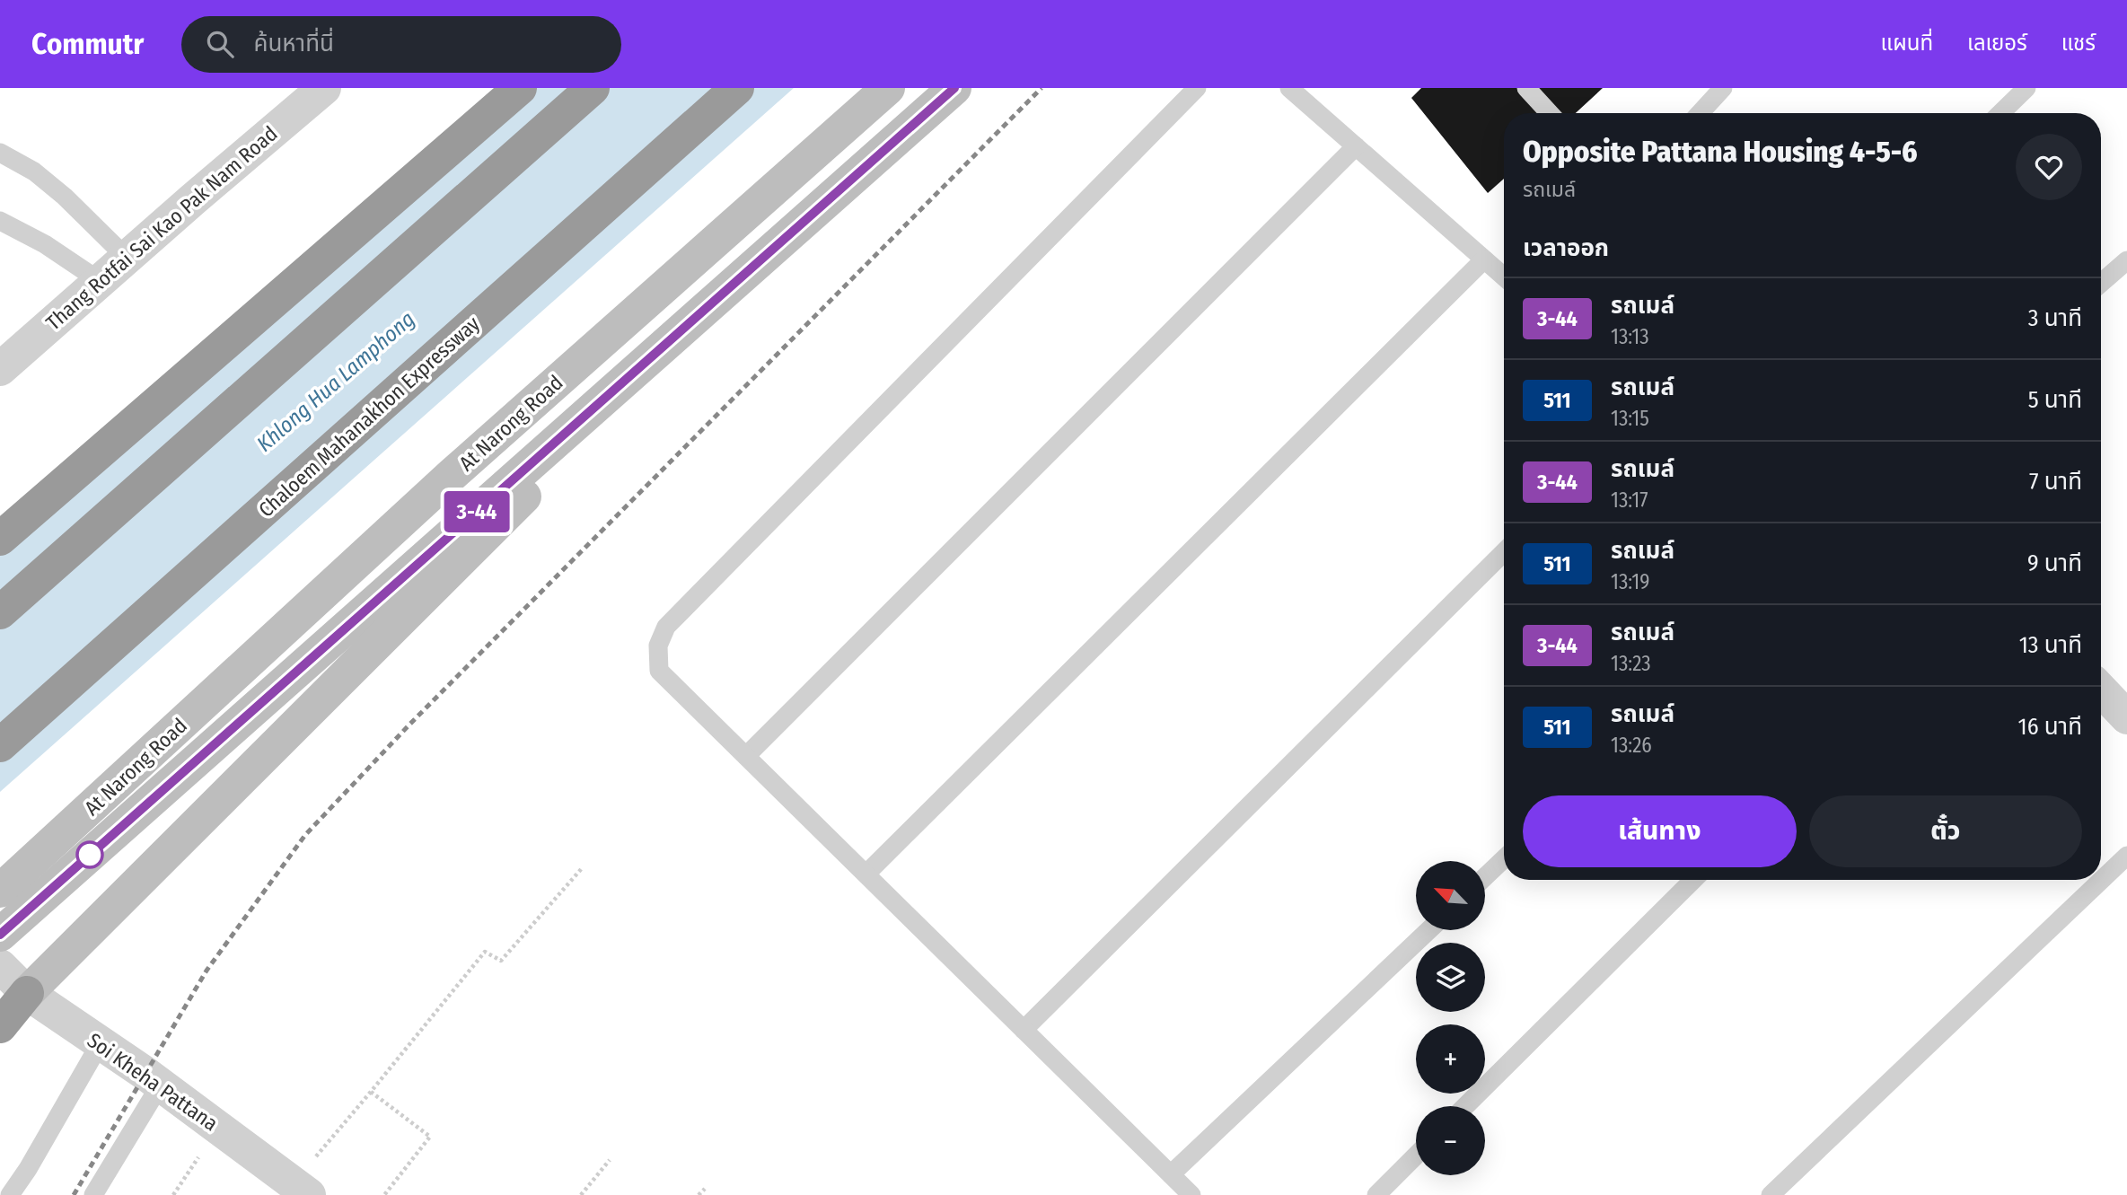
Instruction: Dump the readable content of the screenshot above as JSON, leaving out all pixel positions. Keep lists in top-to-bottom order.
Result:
{
  "streets": {
    "highway": ["Chaloem Mahanakhon Expressway"],
    "main road": ["At Narong Road"],
    "street": ["Thang Rotfai Sai Kao Pak Nam Road", "Soi Kheha Pattana"]
  },
  "water": ["Khlong Hua Lamphong"],
  "lines": ["bus line 3-44"],
  "north": "top left",
  "page": {
    "header": "Commutr",
    "search": "ค้นหาที่นี่",
    "nav": ["แผนที่", "เลเยอร์", "แชร์"],
    "on_map": "3-44",
    "heading": [
      ["Opposite Pattana Housing 4-5-6", "รถเมล์"],
      "เวลาออก"
    ],
    "list": [
      {
        "mark": "3-44",
        "name": "รถเมล์",
        "note": "13:13",
        "value": "3 นาที"
      },
      {
        "mark": "511",
        "name": "รถเมล์",
        "note": "13:15",
        "value": "5 นาที"
      },
      {
        "mark": "3-44",
        "name": "รถเมล์",
        "note": "13:17",
        "value": "7 นาที"
      },
      {
        "mark": "511",
        "name": "รถเมล์",
        "note": "13:19",
        "value": "9 นาที"
      },
      {
        "mark": "3-44",
        "name": "รถเมล์",
        "note": "13:23",
        "value": "13 นาที"
      },
      {
        "mark": "511",
        "name": "รถเมล์",
        "note": "13:26",
        "value": "16 นาที"
      }
    ],
    "buttons": ["เส้นทาง", "ตั๋ว"],
    "map_buttons": ["+", "−"]
  }
}
